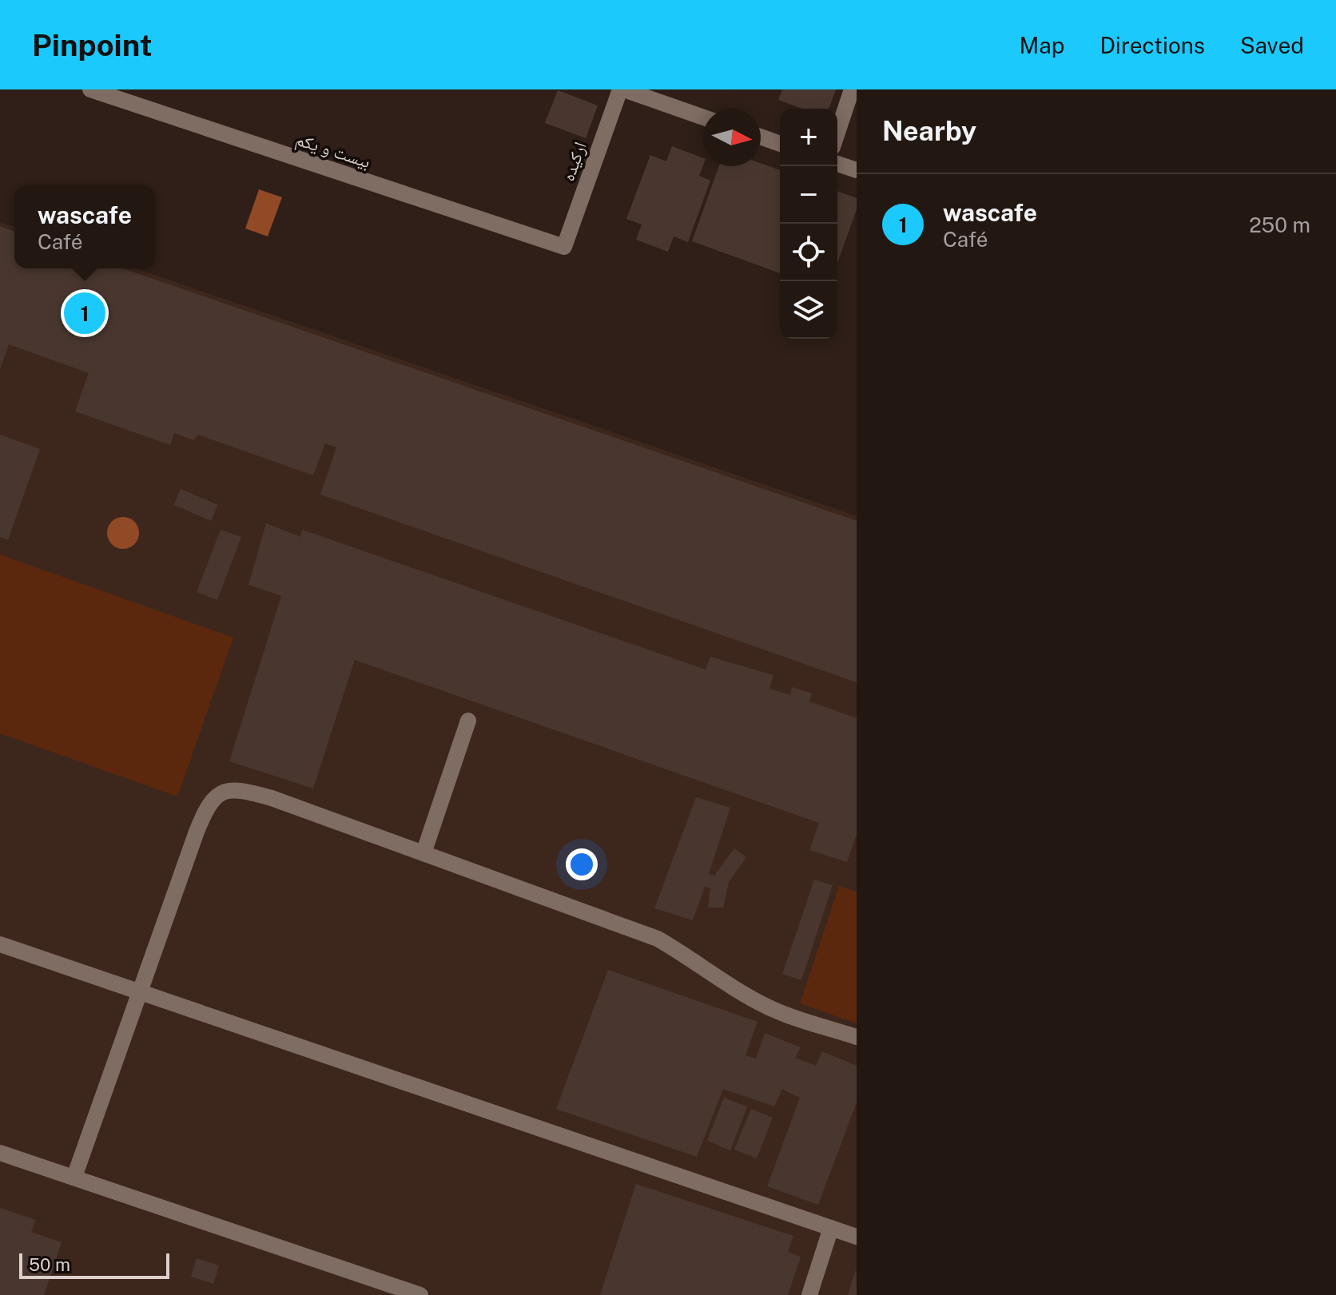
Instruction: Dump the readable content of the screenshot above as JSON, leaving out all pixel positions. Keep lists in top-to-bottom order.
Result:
{
  "streets": {
    "street": ["بیست و یکم", "ارکیده"]
  },
  "crossings": [
    ["بیست و یکم", "ارکیده"]
  ],
  "scale_bar": "50 m",
  "north": "right",
  "page": {
    "header": "Pinpoint",
    "nav": ["Map", "Directions", "Saved"],
    "heading": "Nearby",
    "map_buttons": ["+", "−"],
    "list": [
      {
        "mark": "1",
        "name": "wascafe",
        "note": "Café",
        "value": "250 m"
      }
    ],
    "popup": ["wascafe", "Café"],
    "pins": "1",
    "scale": "50 m"
  }
}
